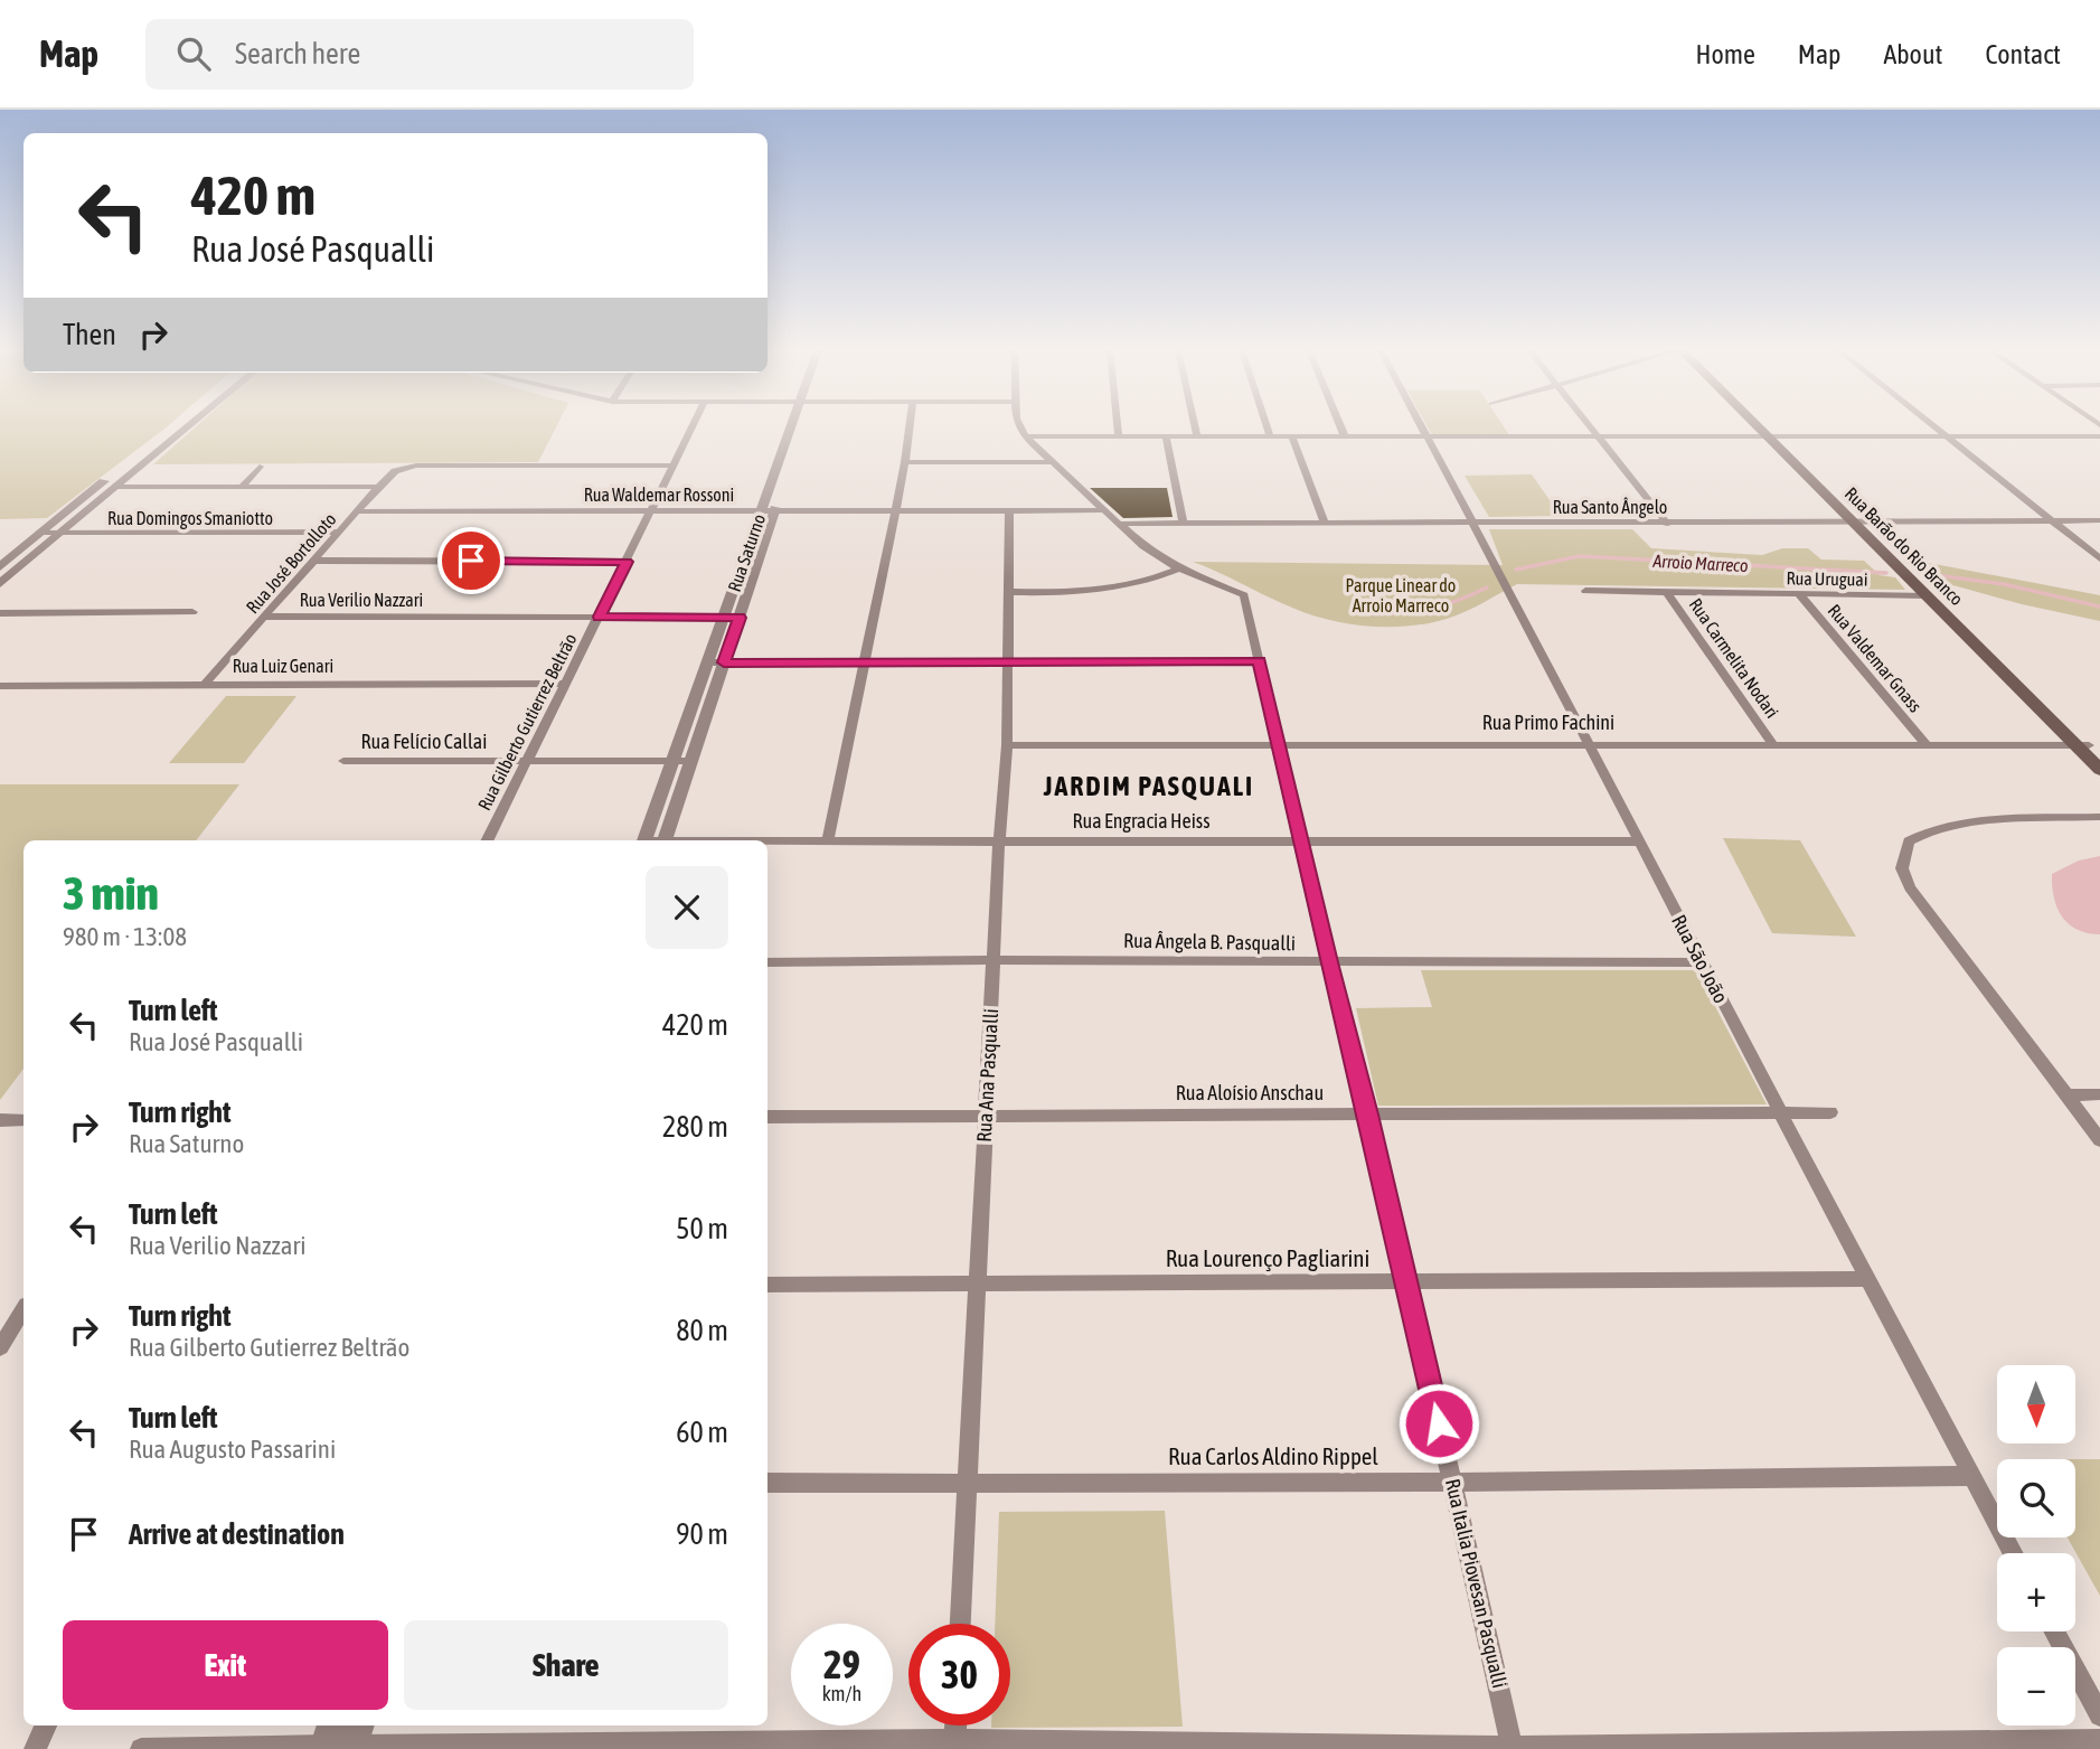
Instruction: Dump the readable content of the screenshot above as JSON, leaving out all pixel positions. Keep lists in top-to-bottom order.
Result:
{
  "streets": {
    "main road": ["Rua Barão do Rio Branco"],
    "street": [
      "Rua Waldemar Rossoni",
      "Rua Santo Ângelo",
      "Rua Domingos Smaniotto",
      "Rua Saturno",
      "Rua José Bortolloto",
      "Rua Uruguai",
      "Rua Verilio Nazzari",
      "Rua Carmelita Nodari",
      "Rua Valdemar Gnass",
      "Rua Luiz Genari",
      "Rua Gilberto Gutierrez Beltrão",
      "Rua Primo Fachini",
      "Rua Felício Callai",
      "Rua Engracia Heiss",
      "Rua Ângela B. Pasqualli",
      "Rua São João",
      "Rua Ana Pasqualli",
      "Rua Aloísio Anschau",
      "Rua Lourenço Pagliarini",
      "Rua Carlos Aldino Rippel",
      "Rua Italia Piovesan Pasqualli"
    ]
  },
  "crossings": [
    ["Rua Waldemar Rossoni", "Rua Saturno"],
    ["Rua Waldemar Rossoni", "Rua José Bortolloto"],
    ["Rua Waldemar Rossoni", "Rua Gilberto Gutierrez Beltrão"],
    ["Rua Waldemar Rossoni", "Rua Ana Pasqualli"],
    ["Rua Santo Ângelo", "Rua Barão do Rio Branco"],
    ["Rua Santo Ângelo", "Rua São João"],
    ["Rua Domingos Smaniotto", "Rua José Bortolloto"],
    ["Rua Barão do Rio Branco", "Rua Uruguai"],
    ["Rua Barão do Rio Branco", "Rua Primo Fachini"],
    ["Rua Saturno", "Rua Verilio Nazzari"],
    ["Rua Saturno", "Rua Felício Callai"],
    ["Rua José Bortolloto", "Rua Verilio Nazzari"],
    ["Rua José Bortolloto", "Rua Luiz Genari"],
    ["Rua José Bortolloto", "Rua Gilberto Gutierrez Beltrão"],
    ["Rua Uruguai", "Rua Carmelita Nodari"],
    ["Rua Uruguai", "Rua Valdemar Gnass"],
    ["Rua Verilio Nazzari", "Rua Gilberto Gutierrez Beltrão"],
    ["Rua Carmelita Nodari", "Rua Primo Fachini"],
    ["Rua Valdemar Gnass", "Rua Primo Fachini"],
    ["Rua Luiz Genari", "Rua Gilberto Gutierrez Beltrão"],
    ["Rua Gilberto Gutierrez Beltrão", "Rua Felício Callai"],
    ["Rua Primo Fachini", "Rua São João"],
    ["Rua Primo Fachini", "Rua Ana Pasqualli"],
    ["Rua Primo Fachini", "Rua Italia Piovesan Pasqualli"],
    ["Rua Engracia Heiss", "Rua São João"],
    ["Rua Engracia Heiss", "Rua Ana Pasqualli"],
    ["Rua Engracia Heiss", "Rua Italia Piovesan Pasqualli"],
    ["Rua Ângela B. Pasqualli", "Rua São João"],
    ["Rua Ângela B. Pasqualli", "Rua Ana Pasqualli"],
    ["Rua Ângela B. Pasqualli", "Rua Italia Piovesan Pasqualli"],
    ["Rua São João", "Rua Aloísio Anschau"],
    ["Rua São João", "Rua Lourenço Pagliarini"],
    ["Rua São João", "Rua Carlos Aldino Rippel"],
    ["Rua Ana Pasqualli", "Rua Aloísio Anschau"],
    ["Rua Ana Pasqualli", "Rua Lourenço Pagliarini"],
    ["Rua Ana Pasqualli", "Rua Carlos Aldino Rippel"],
    ["Rua Aloísio Anschau", "Rua Italia Piovesan Pasqualli"],
    ["Rua Lourenço Pagliarini", "Rua Italia Piovesan Pasqualli"],
    ["Rua Carlos Aldino Rippel", "Rua Italia Piovesan Pasqualli"]
  ],
  "districts": ["JARDIM PASQUALI"],
  "water": ["Arroio Marreco"],
  "parks": ["Parque Linear do Arroio Marreco"],
  "north": "bottom",
  "page": {
    "header": "Map",
    "search": "Search here",
    "nav": [
      "Home",
      "Map",
      "About",
      "Contact"
    ],
    "turn": ["420 m", "Rua José Pasqualli"],
    "then": "Then",
    "heading": ["3 min", "980 m · 13:08"],
    "list": [
      {
        "name": "Turn left",
        "note": "Rua José Pasqualli",
        "value": "420 m"
      },
      {
        "name": "Turn right",
        "note": "Rua Saturno",
        "value": "280 m"
      },
      {
        "name": "Turn left",
        "note": "Rua Verilio Nazzari",
        "value": "50 m"
      },
      {
        "name": "Turn right",
        "note": "Rua Gilberto Gutierrez Beltrão",
        "value": "80 m"
      },
      {
        "name": "Turn left",
        "note": "Rua Augusto Passarini",
        "value": "60 m"
      },
      {
        "name": "Arrive at destination",
        "value": "90 m"
      }
    ],
    "map_buttons": ["+", "−"],
    "buttons": ["Exit", "Share"],
    "speed": "29 km/h",
    "limit": "30"
  }
}
